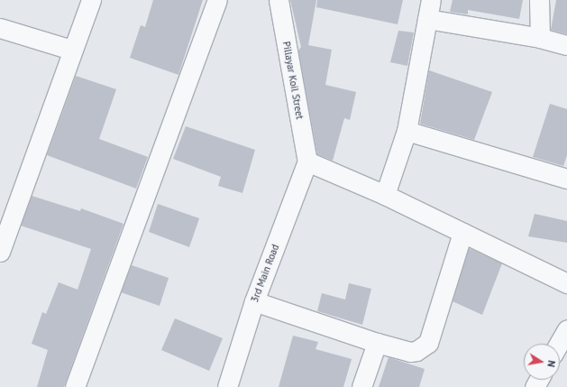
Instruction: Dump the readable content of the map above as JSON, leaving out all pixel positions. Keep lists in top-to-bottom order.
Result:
{
  "streets": {
    "street": ["Pillayar Koil Street", "3rd Main Road"]
  },
  "crossings": [
    ["Pillayar Koil Street", "3rd Main Road"]
  ],
  "north": "right"
}
